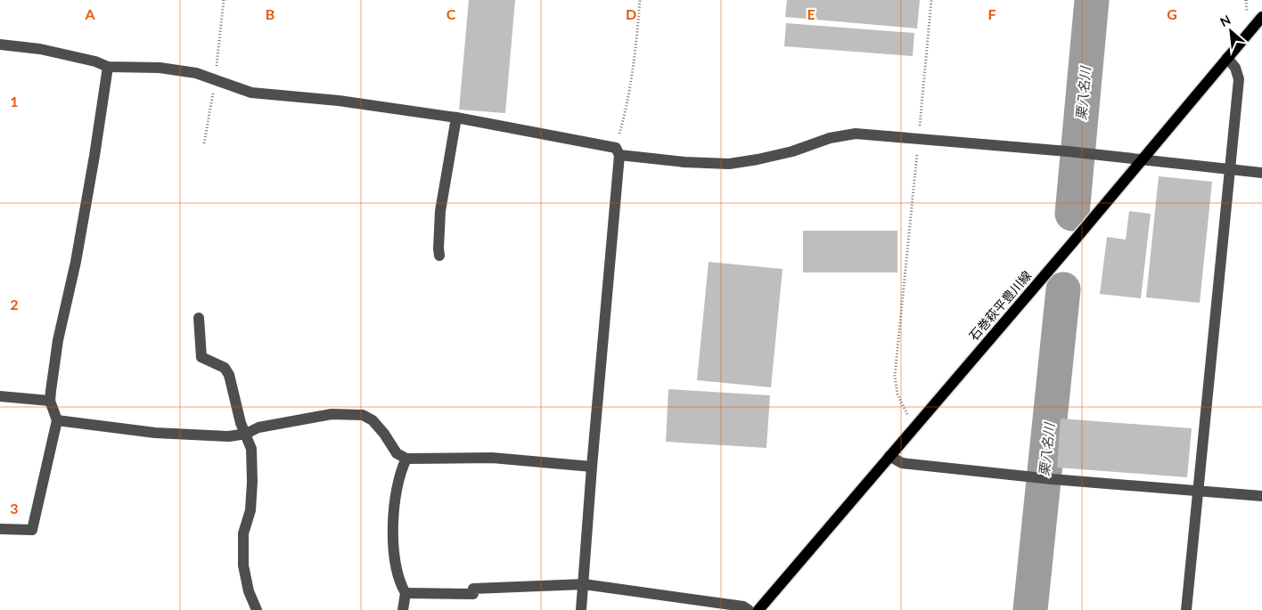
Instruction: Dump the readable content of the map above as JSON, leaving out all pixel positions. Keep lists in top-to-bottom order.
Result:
{
  "streets": {
    "main road": ["石巻萩平豊川線"]
  },
  "water": ["栗八名川"],
  "north": "top left",
  "grid": {
    "columns": [
      "A",
      "B",
      "C",
      "D",
      "E",
      "F",
      "G"
    ],
    "rows": ["1", "2", "3"]
  }
}
